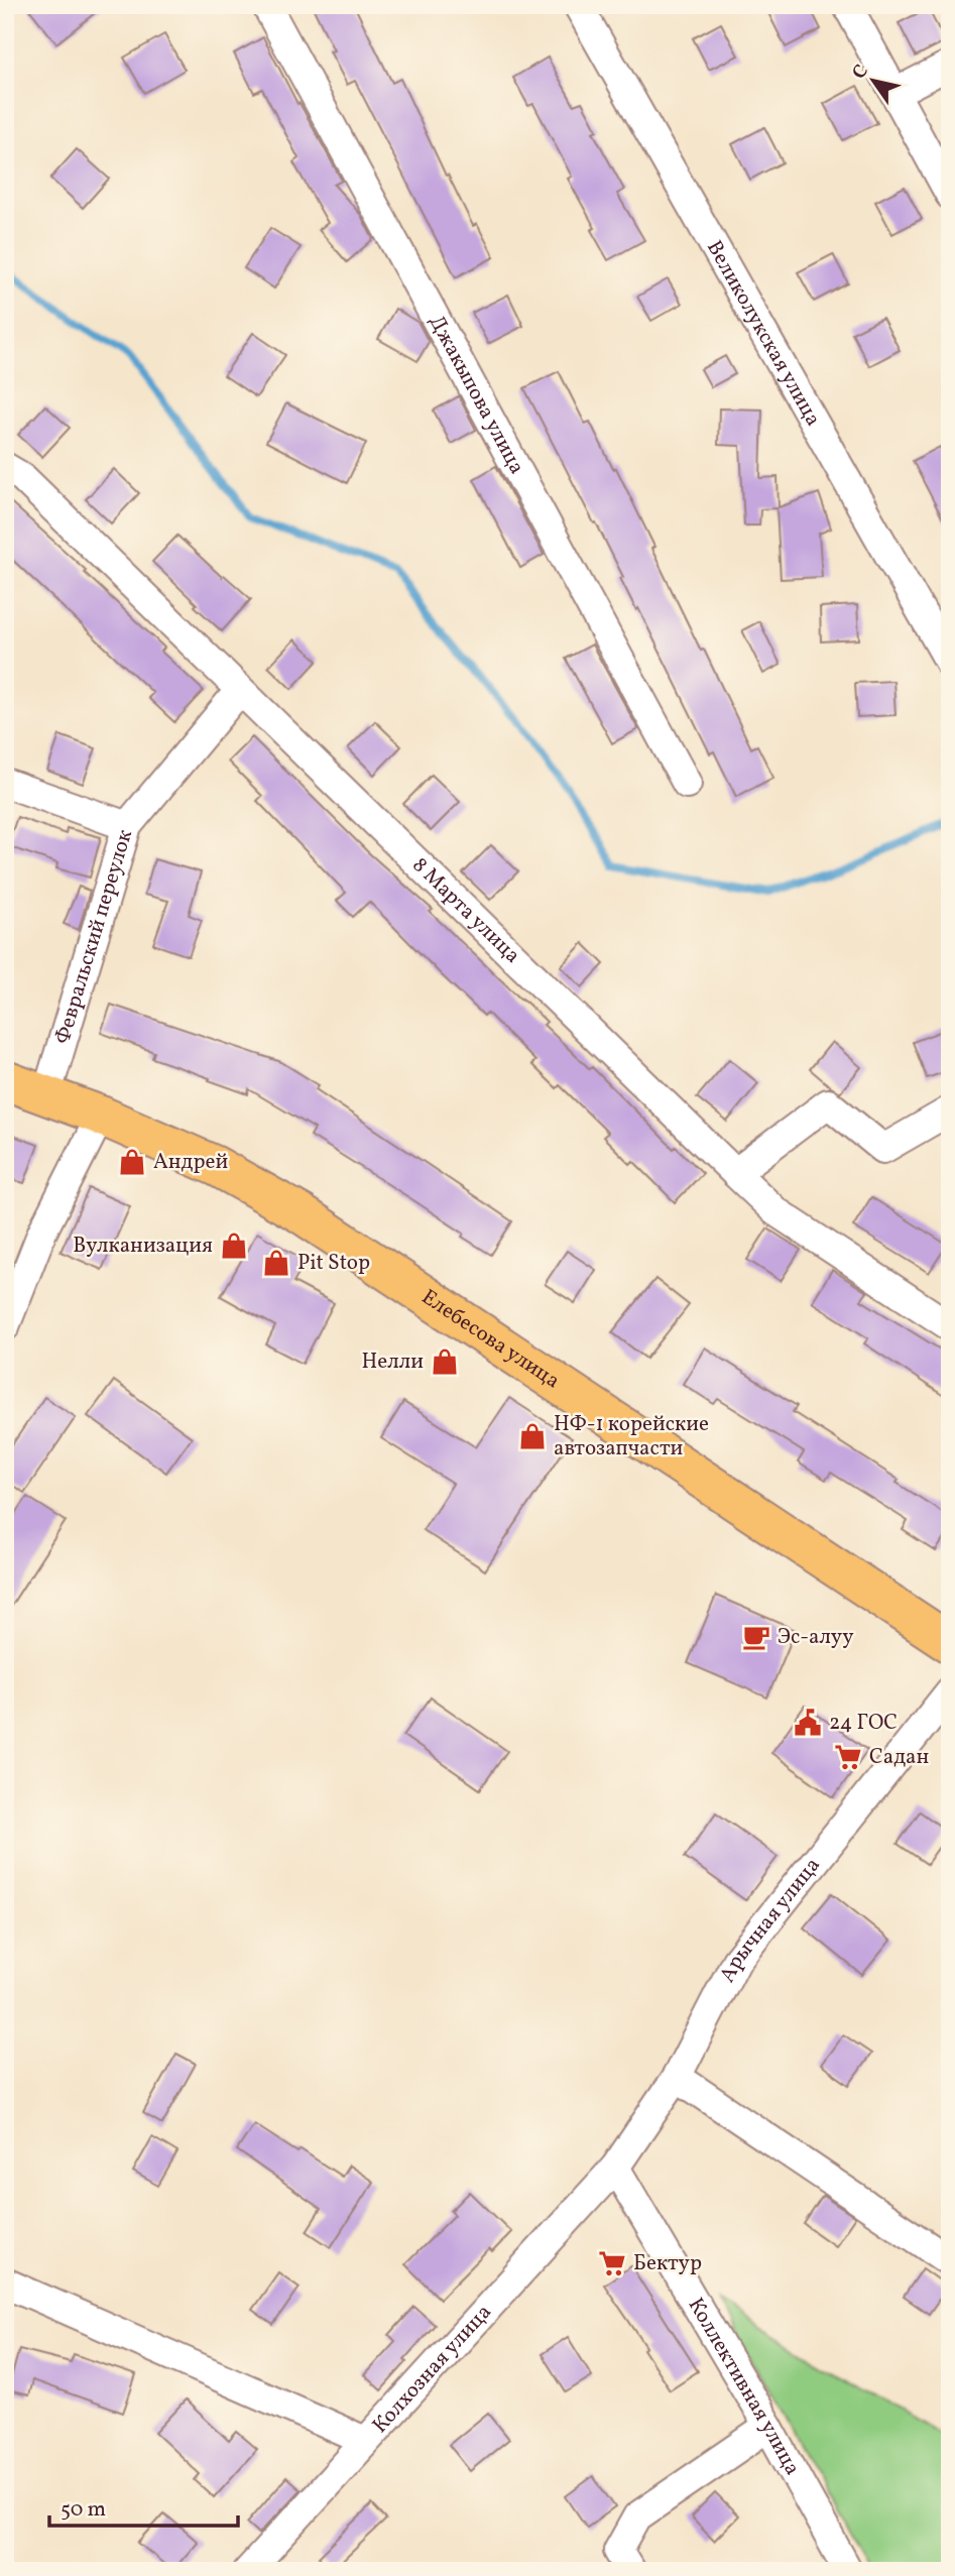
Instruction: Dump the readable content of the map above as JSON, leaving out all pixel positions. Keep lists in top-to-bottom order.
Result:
{
  "streets": {
    "main road": ["Елебесова улица"],
    "street": [
      "Великолукская улица",
      "Джакыпова улица",
      "8 Марта улица",
      "Февральский переулок",
      "Арычная улица",
      "Колхозная улица",
      "Коллективная улица"
    ]
  },
  "crossings": [
    ["8 Марта улица", "Февральский переулок"],
    ["Февральский переулок", "Елебесова улица"],
    ["Арычная улица", "Колхозная улица"],
    ["Арычная улица", "Коллективная улица"],
    ["Колхозная улица", "Коллективная улица"]
  ],
  "places": {
    "shop": [
      "Андрей",
      "Вулканизация",
      "Pit Stop",
      "Нелли",
      "НФ-1 корейские автозапчасти"
    ],
    "cafe": ["Эс-алуу"],
    "public building": ["24 ГОС"],
    "supermarket": ["Садан", "Бектур"]
  },
  "scale_bar": "50 m",
  "north": "top left"
}
